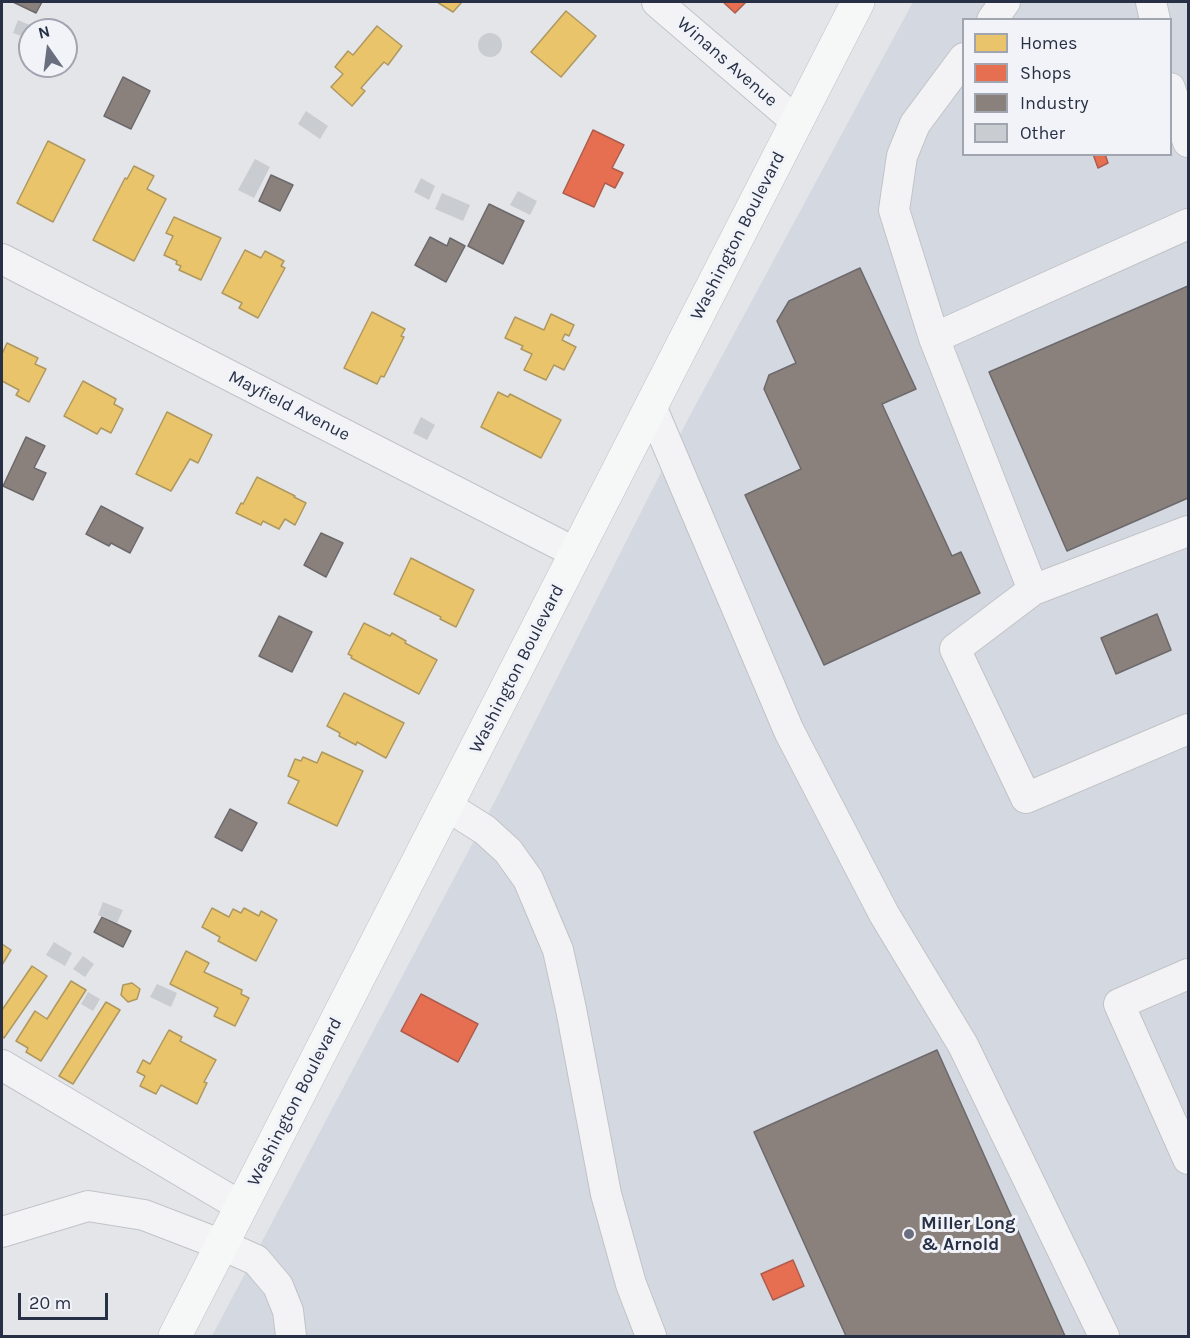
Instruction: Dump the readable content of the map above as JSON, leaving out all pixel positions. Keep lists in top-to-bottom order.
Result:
{
  "streets": {
    "main road": ["Washington Boulevard"],
    "street": ["Winans Avenue", "Mayfield Avenue"]
  },
  "crossings": [
    ["Winans Avenue", "Washington Boulevard"],
    ["Washington Boulevard", "Mayfield Avenue"]
  ],
  "places": ["Miller Long & Arnold"],
  "legend": [
    "Homes",
    "Shops",
    "Industry",
    "Other"
  ],
  "scale_bar": "20 m",
  "north": "top"
}
